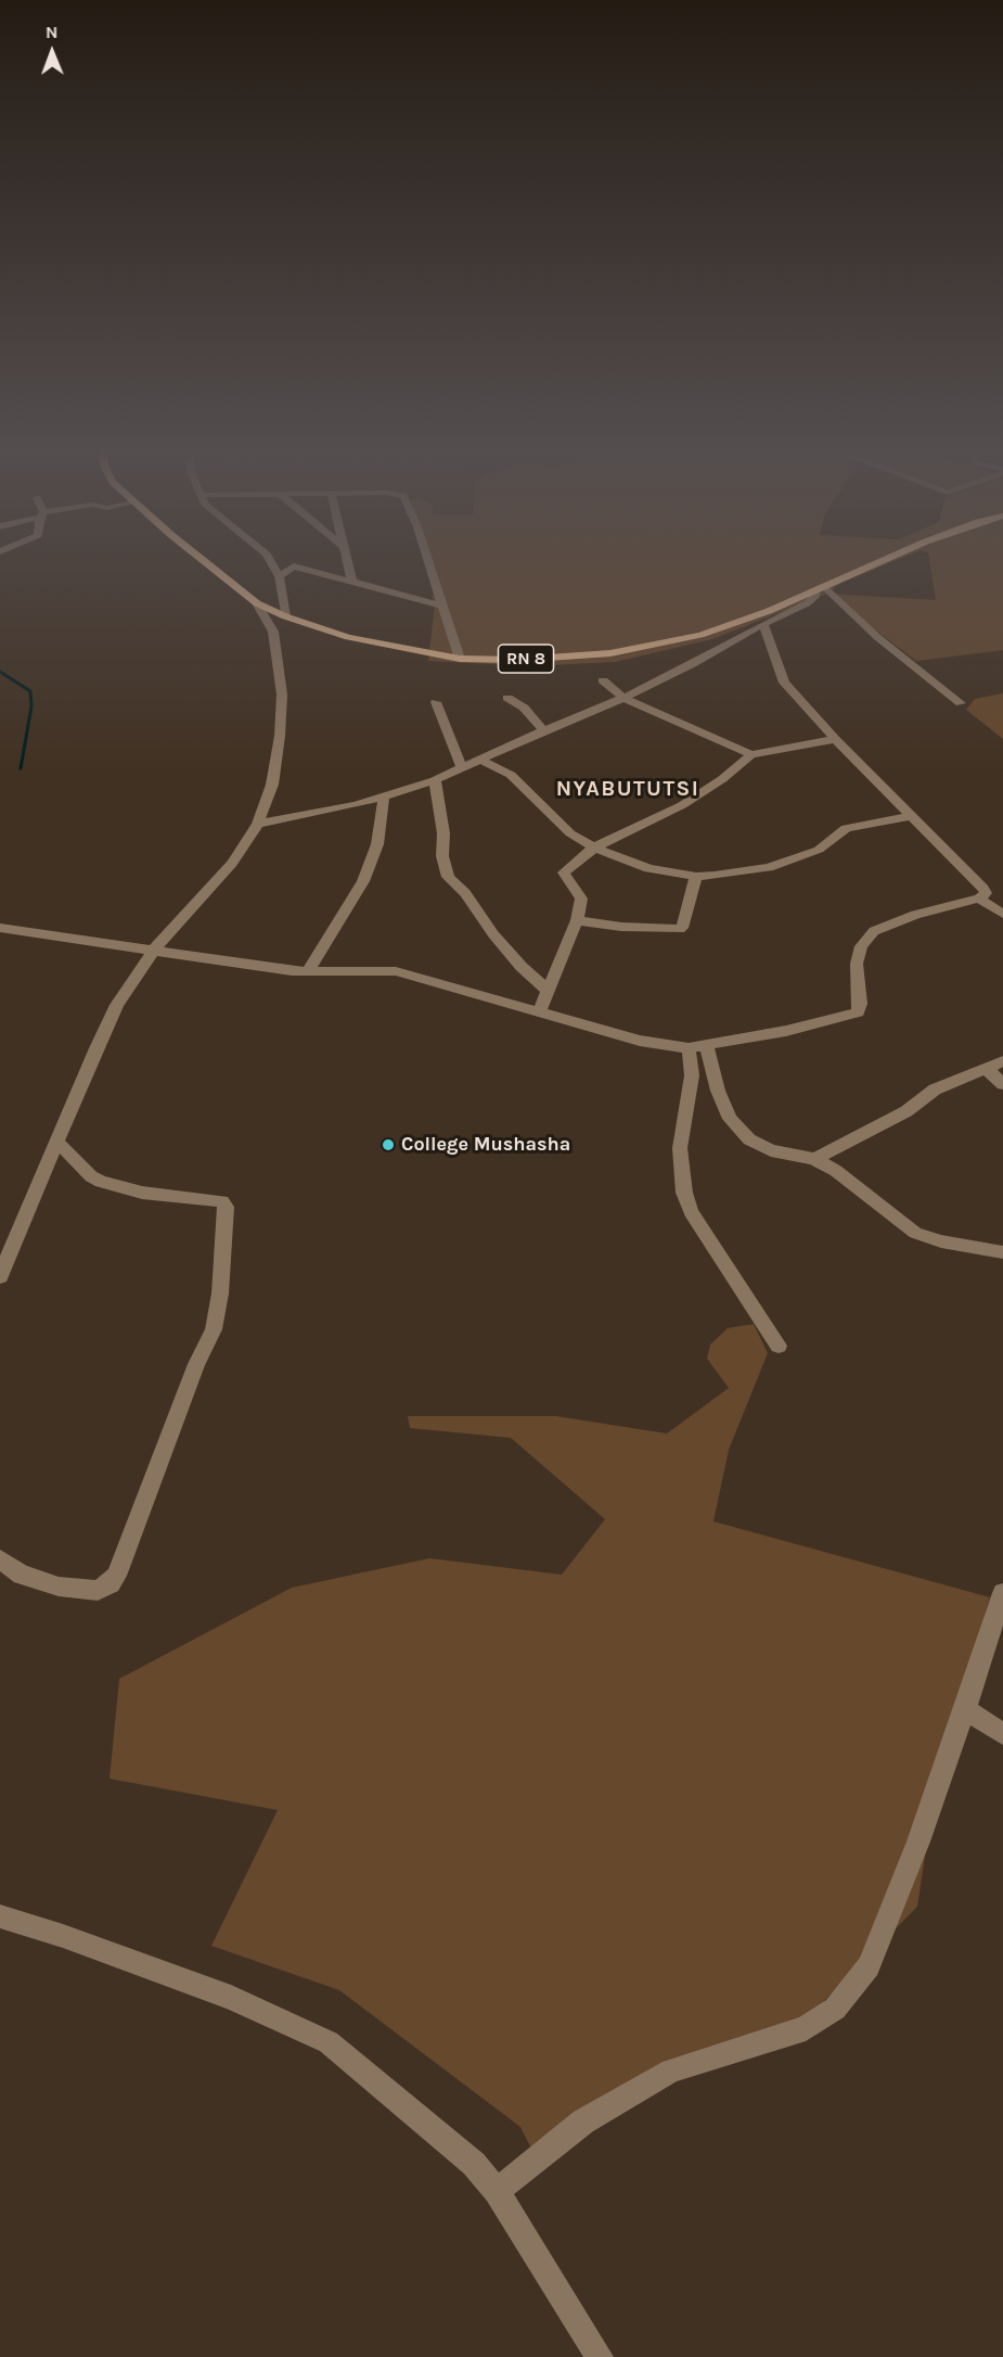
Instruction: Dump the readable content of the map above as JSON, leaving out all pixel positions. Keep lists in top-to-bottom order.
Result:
{
  "streets": {
    "main road": ["RN 8"]
  },
  "districts": ["NYABUTUTSI"],
  "places": ["College Mushasha"],
  "north": "top"
}
